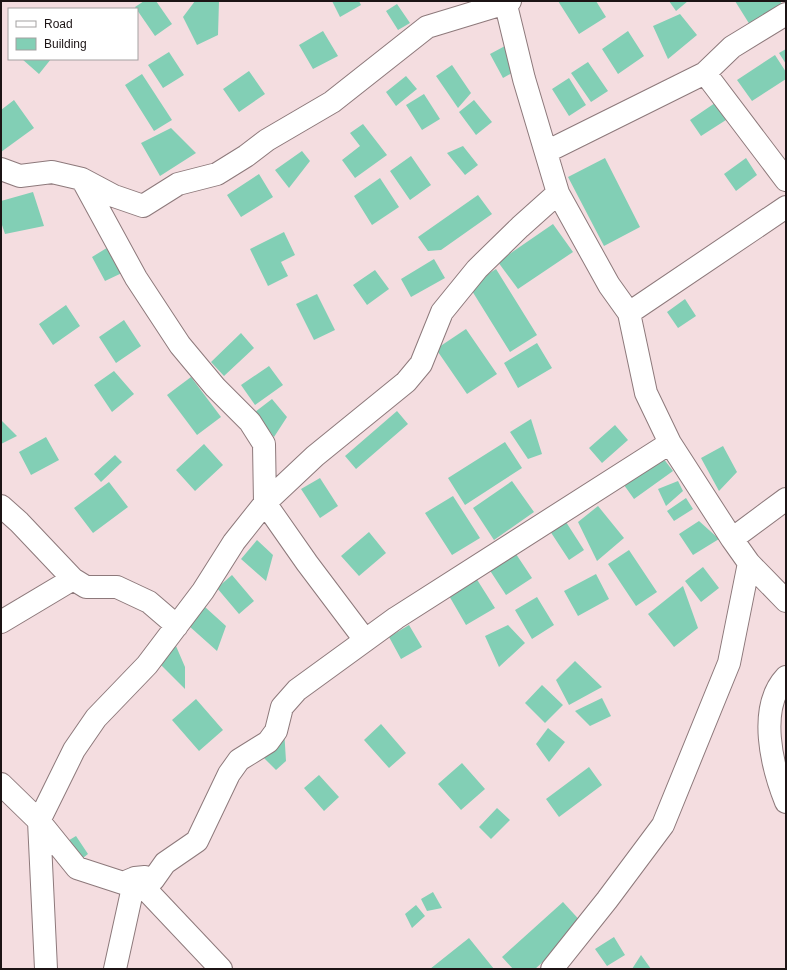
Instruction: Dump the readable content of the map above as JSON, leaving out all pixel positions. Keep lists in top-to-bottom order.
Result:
{
  "legend": ["Road", "Building"]
}
